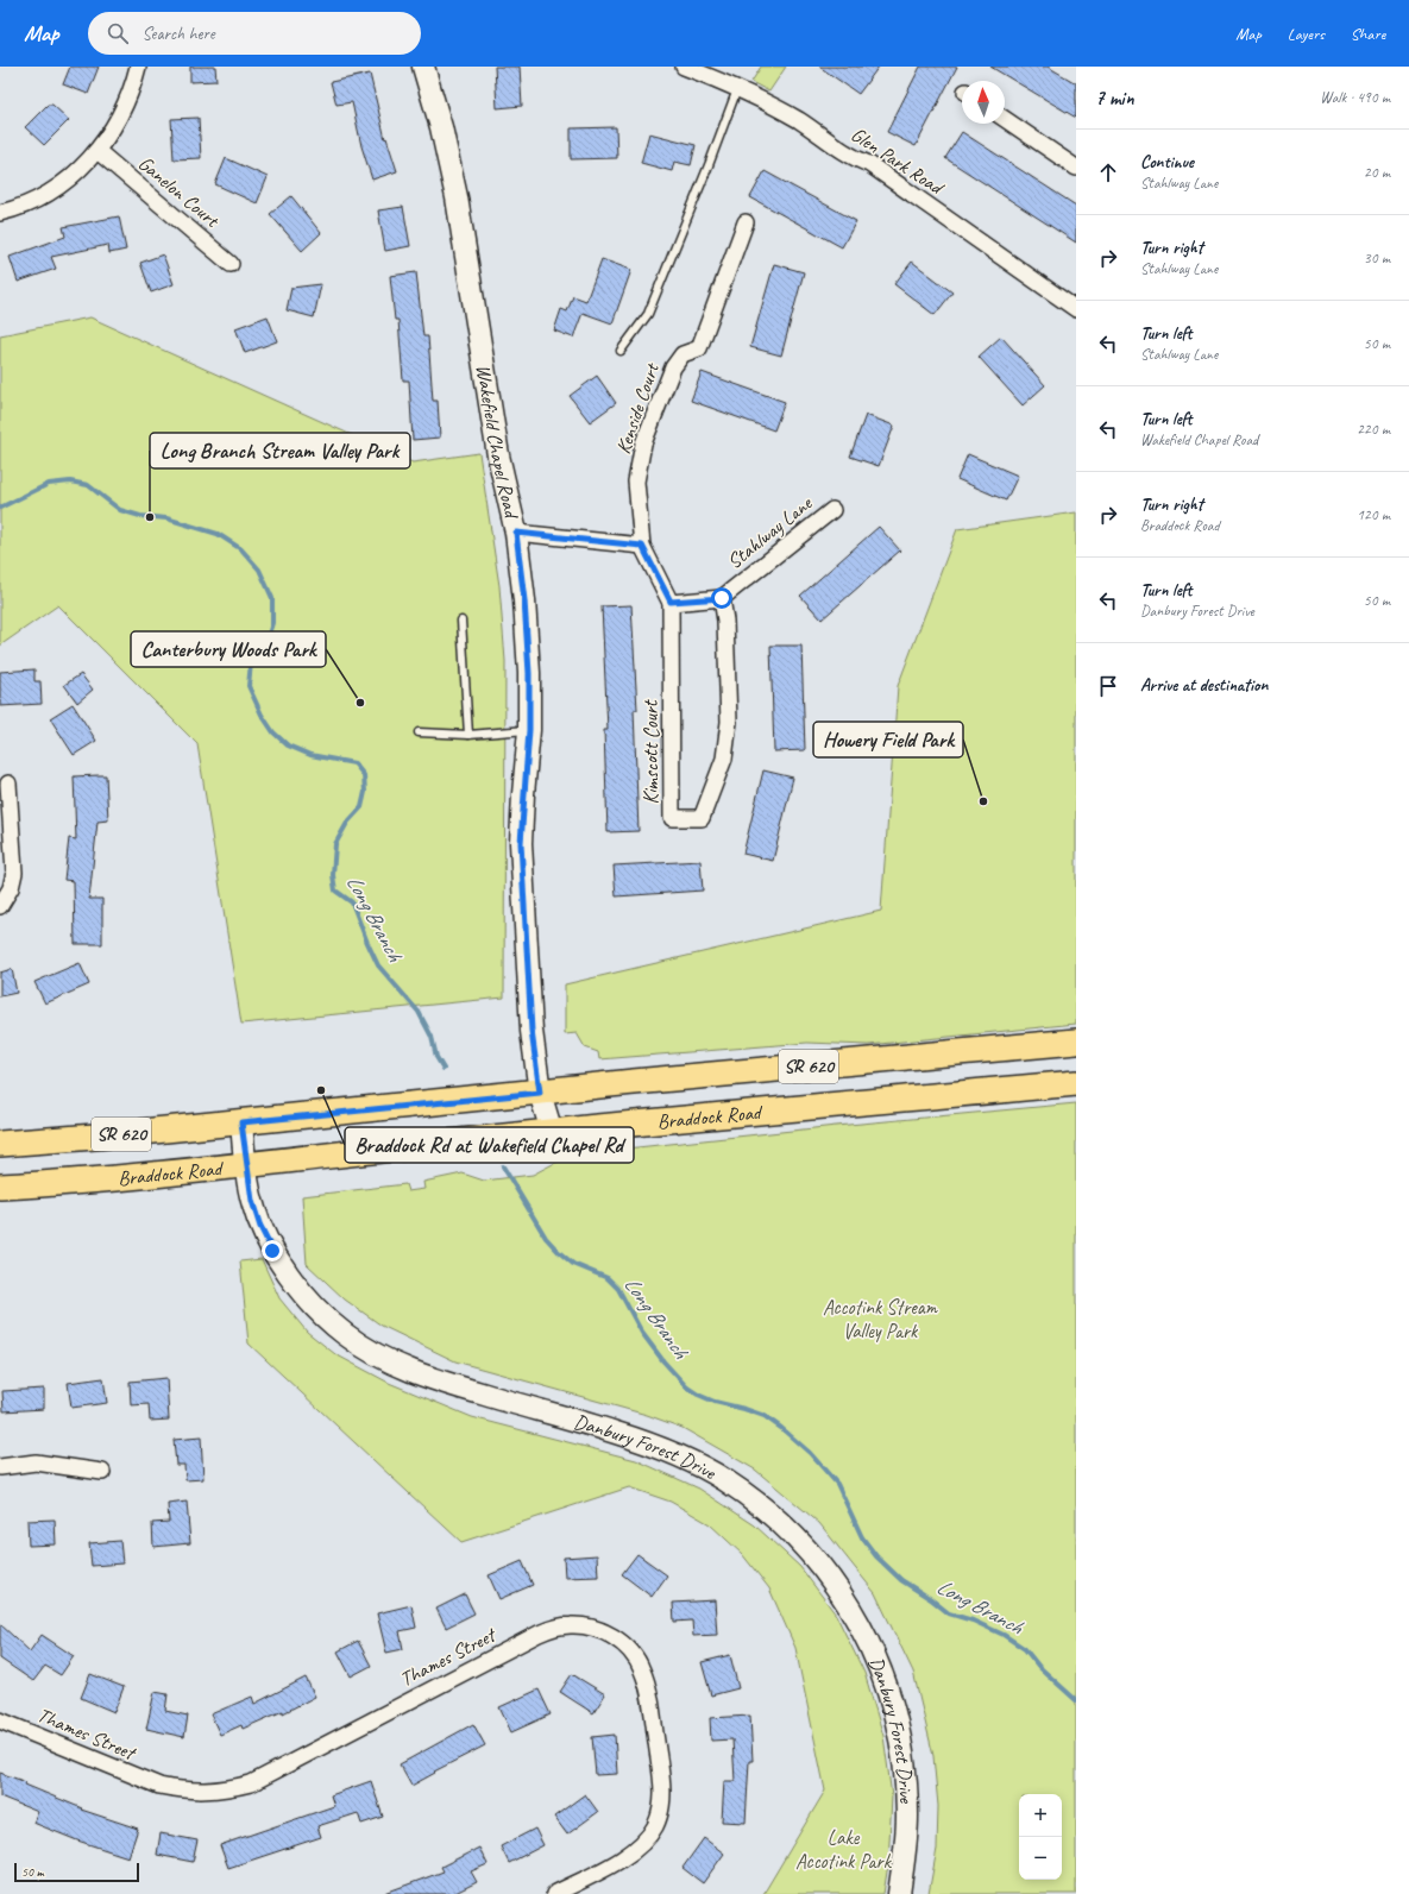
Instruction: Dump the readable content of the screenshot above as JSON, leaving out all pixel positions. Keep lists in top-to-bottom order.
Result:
{
  "streets": {
    "main road": ["SR 620", "Braddock Road"],
    "street": [
      "Glen Park Road",
      "Ganelon Court",
      "Kenside Court",
      "Wakefield Chapel Road",
      "Stahlway Lane",
      "Kimscott Court",
      "Danbury Forest Drive",
      "Thames Street"
    ]
  },
  "crossings": [
    ["Wakefield Chapel Road", "Braddock Road"],
    ["Stahlway Lane", "Kimscott Court"],
    ["Braddock Road", "Danbury Forest Drive"]
  ],
  "water": ["Long Branch"],
  "parks": ["Accotink Stream Valley Park", "Lake Accotink Park"],
  "places": [
    "Long Branch Stream Valley Park",
    "Canterbury Woods Park",
    "Howery Field Park",
    "Braddock Rd at Wakefield Chapel Rd"
  ],
  "scale_bar": "50 m",
  "north": "top",
  "page": {
    "header": "Map",
    "search": "Search here",
    "nav": ["Map", "Layers", "Share"],
    "heading": ["7 min", "Walk · 490 m"],
    "list": [
      ["Continue", "Stahlway Lane", "20 m"],
      ["Turn right", "Stahlway Lane", "30 m"],
      ["Turn left", "Stahlway Lane", "50 m"],
      ["Turn left", "Wakefield Chapel Road", "220 m"],
      ["Turn right", "Braddock Road", "120 m"],
      ["Turn left", "Danbury Forest Drive", "50 m"],
      "Arrive at destination"
    ],
    "map_buttons": ["+", "−"],
    "scale": "50 m"
  }
}
